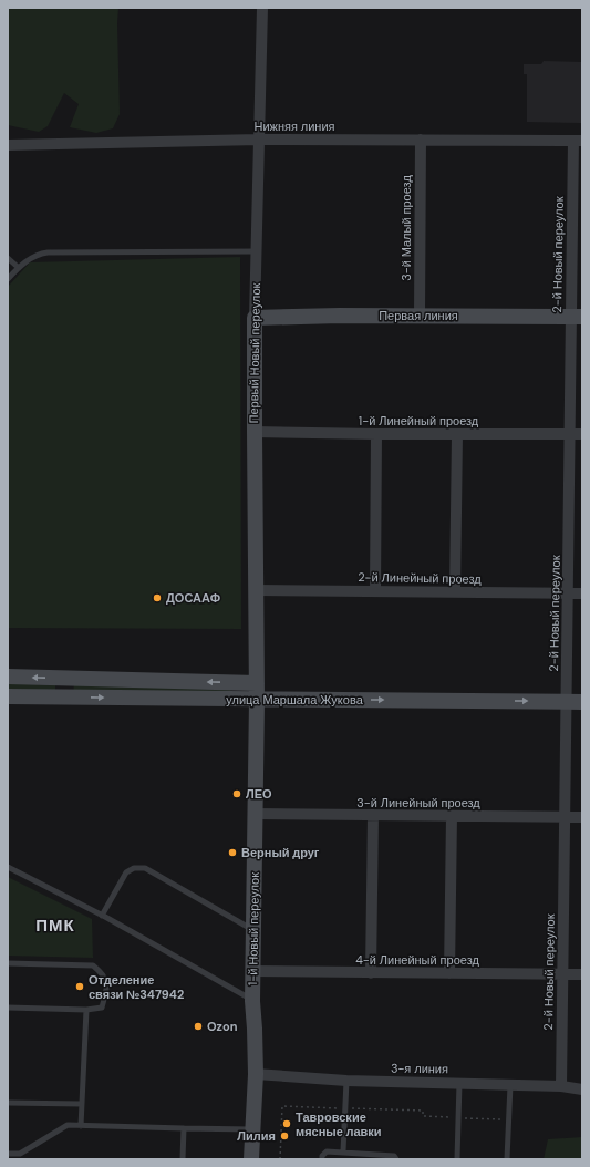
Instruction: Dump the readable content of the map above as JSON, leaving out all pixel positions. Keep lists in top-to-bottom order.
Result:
{
  "streets": {
    "main road": [
      "Первая линия",
      "Первый Новый переулок",
      "улица Маршала Жукова",
      "1-й Новый переулок"
    ],
    "street": [
      "Нижняя линия",
      "3-й Малый проезд",
      "2-й Новый переулок",
      "1-й Линейный проезд",
      "2-й Линейный проезд",
      "3-й Линейный проезд",
      "4-й Линейный проезд",
      "3-я линия"
    ]
  },
  "crossings": [
    ["Нижняя линия", "3-й Малый проезд"],
    ["Нижняя линия", "2-й Новый переулок"],
    ["Нижняя линия", "Первый Новый переулок"],
    ["3-й Малый проезд", "Первая линия"],
    ["2-й Новый переулок", "Первая линия"],
    ["2-й Новый переулок", "1-й Линейный проезд"],
    ["2-й Новый переулок", "2-й Линейный проезд"],
    ["2-й Новый переулок", "улица Маршала Жукова"],
    ["2-й Новый переулок", "3-й Линейный проезд"],
    ["2-й Новый переулок", "4-й Линейный проезд"],
    ["2-й Новый переулок", "3-я линия"],
    ["Первая линия", "Первый Новый переулок"],
    ["Первый Новый переулок", "1-й Линейный проезд"],
    ["Первый Новый переулок", "2-й Линейный проезд"],
    ["Первый Новый переулок", "улица Маршала Жукова"],
    ["Первый Новый переулок", "1-й Новый переулок"],
    ["улица Маршала Жукова", "1-й Новый переулок"],
    ["3-й Линейный проезд", "1-й Новый переулок"],
    ["1-й Новый переулок", "4-й Линейный проезд"],
    ["1-й Новый переулок", "3-я линия"]
  ],
  "districts": ["ПМК"],
  "places": [
    "ДОСААФ",
    "ЛЕО",
    "Верный друг",
    "Отделение связи №347942",
    "Ozon",
    "Тавровские мясные лавки",
    "Лилия"
  ]
}
